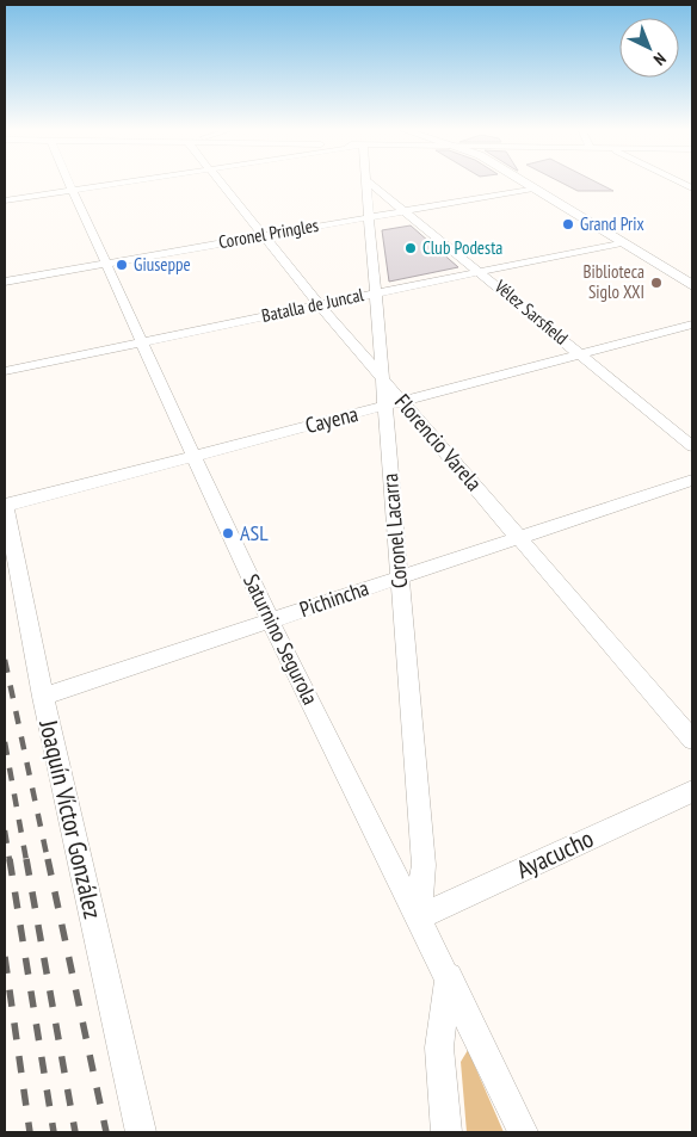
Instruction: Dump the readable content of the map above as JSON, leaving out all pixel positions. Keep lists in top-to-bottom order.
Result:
{
  "streets": {
    "street": [
      "Coronel Pringles",
      "Batalla de Juncal",
      "Vélez Sarsfield",
      "Cayena",
      "Florencio Varela",
      "Coronel Lacarra",
      "Pichincha",
      "Saturnino Segurola",
      "Joaquín Víctor González",
      "Ayacucho"
    ]
  },
  "crossings": [
    ["Coronel Pringles", "Vélez Sarsfield"],
    ["Coronel Pringles", "Florencio Varela"],
    ["Coronel Pringles", "Coronel Lacarra"],
    ["Coronel Pringles", "Saturnino Segurola"],
    ["Batalla de Juncal", "Vélez Sarsfield"],
    ["Batalla de Juncal", "Florencio Varela"],
    ["Batalla de Juncal", "Coronel Lacarra"],
    ["Batalla de Juncal", "Saturnino Segurola"],
    ["Vélez Sarsfield", "Cayena"],
    ["Vélez Sarsfield", "Coronel Lacarra"],
    ["Cayena", "Florencio Varela"],
    ["Cayena", "Coronel Lacarra"],
    ["Cayena", "Saturnino Segurola"],
    ["Cayena", "Joaquín Víctor González"],
    ["Florencio Varela", "Coronel Lacarra"],
    ["Florencio Varela", "Pichincha"],
    ["Coronel Lacarra", "Pichincha"],
    ["Coronel Lacarra", "Saturnino Segurola"],
    ["Coronel Lacarra", "Ayacucho"],
    ["Pichincha", "Saturnino Segurola"],
    ["Pichincha", "Joaquín Víctor González"],
    ["Saturnino Segurola", "Ayacucho"]
  ],
  "places": [
    "Grand Prix",
    "Club Podesta",
    "Giuseppe",
    "Biblioteca Siglo XXI",
    "ASL"
  ],
  "north": "bottom right"
}
